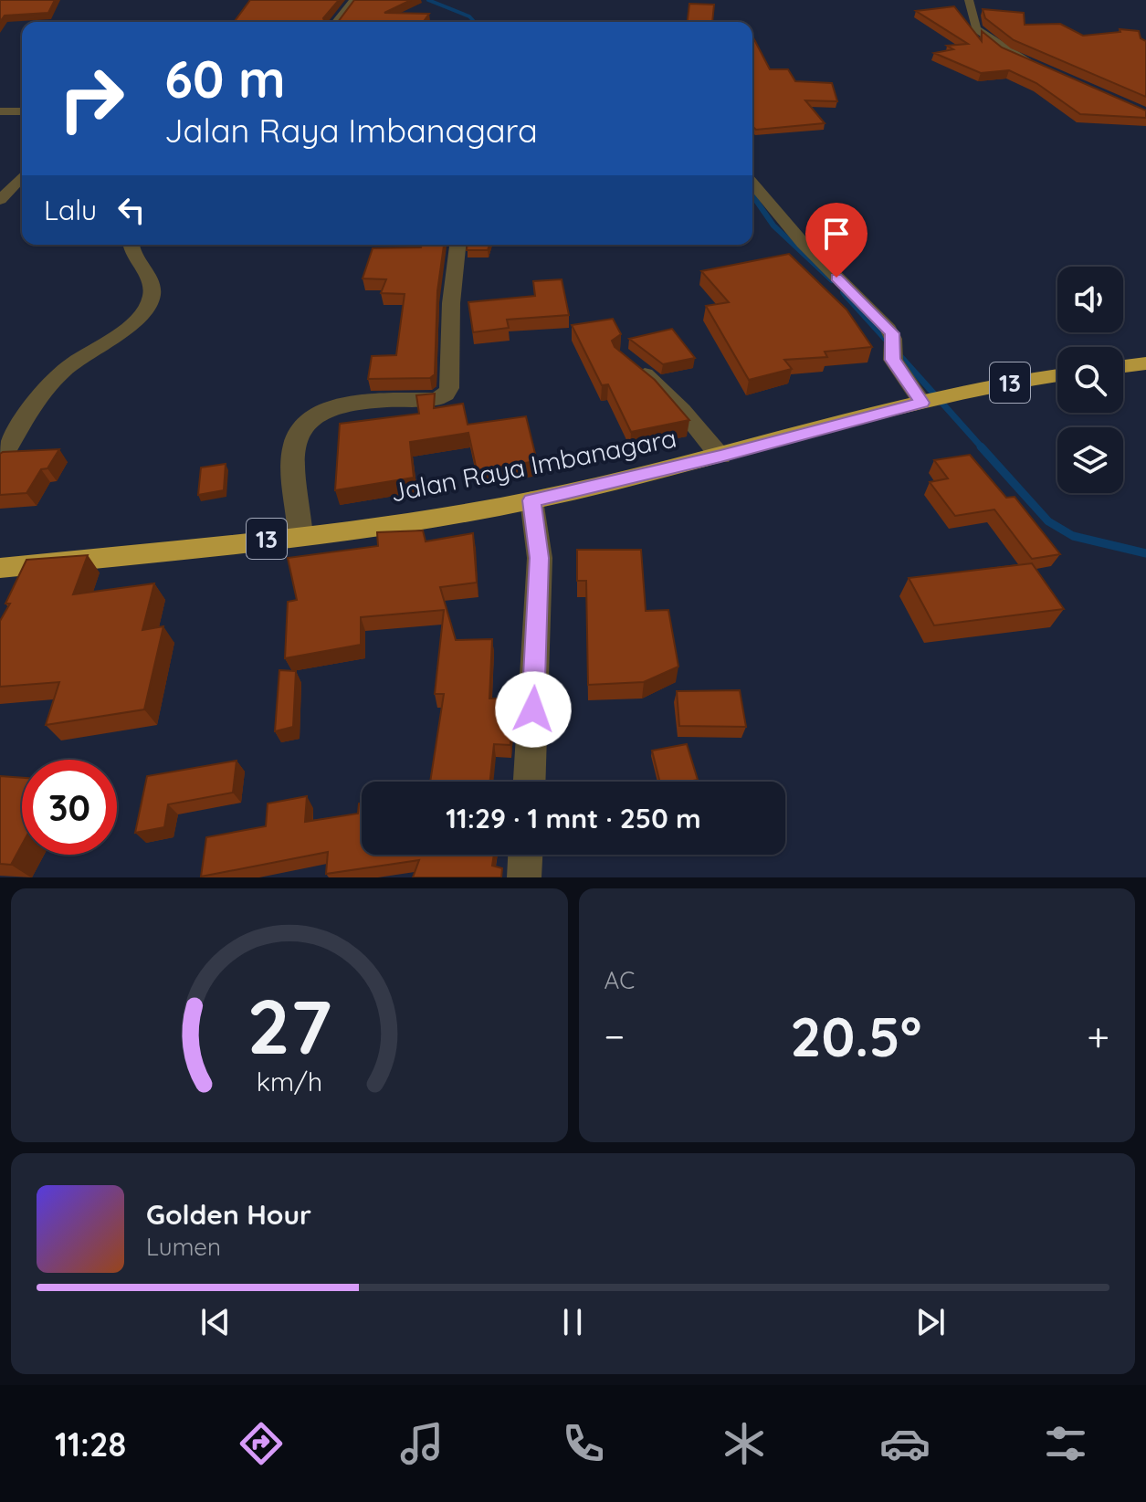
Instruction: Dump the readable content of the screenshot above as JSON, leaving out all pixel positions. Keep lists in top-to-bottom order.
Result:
{
  "streets": {
    "highway": ["13", "Jalan Raya Imbanagara"]
  },
  "page": {
    "turn": ["60 m", "Jalan Raya Imbanagara"],
    "then": "Lalu",
    "limit": "30",
    "trip": "11:29 · 1 mnt · 250 m",
    "tile": "AC",
    "heat": ["−", "20.5°", "+"],
    "song": ["Golden Hour", "Lumen"],
    "tabs": "11:28",
    "gauge": ["27", "km/h"]
  }
}
